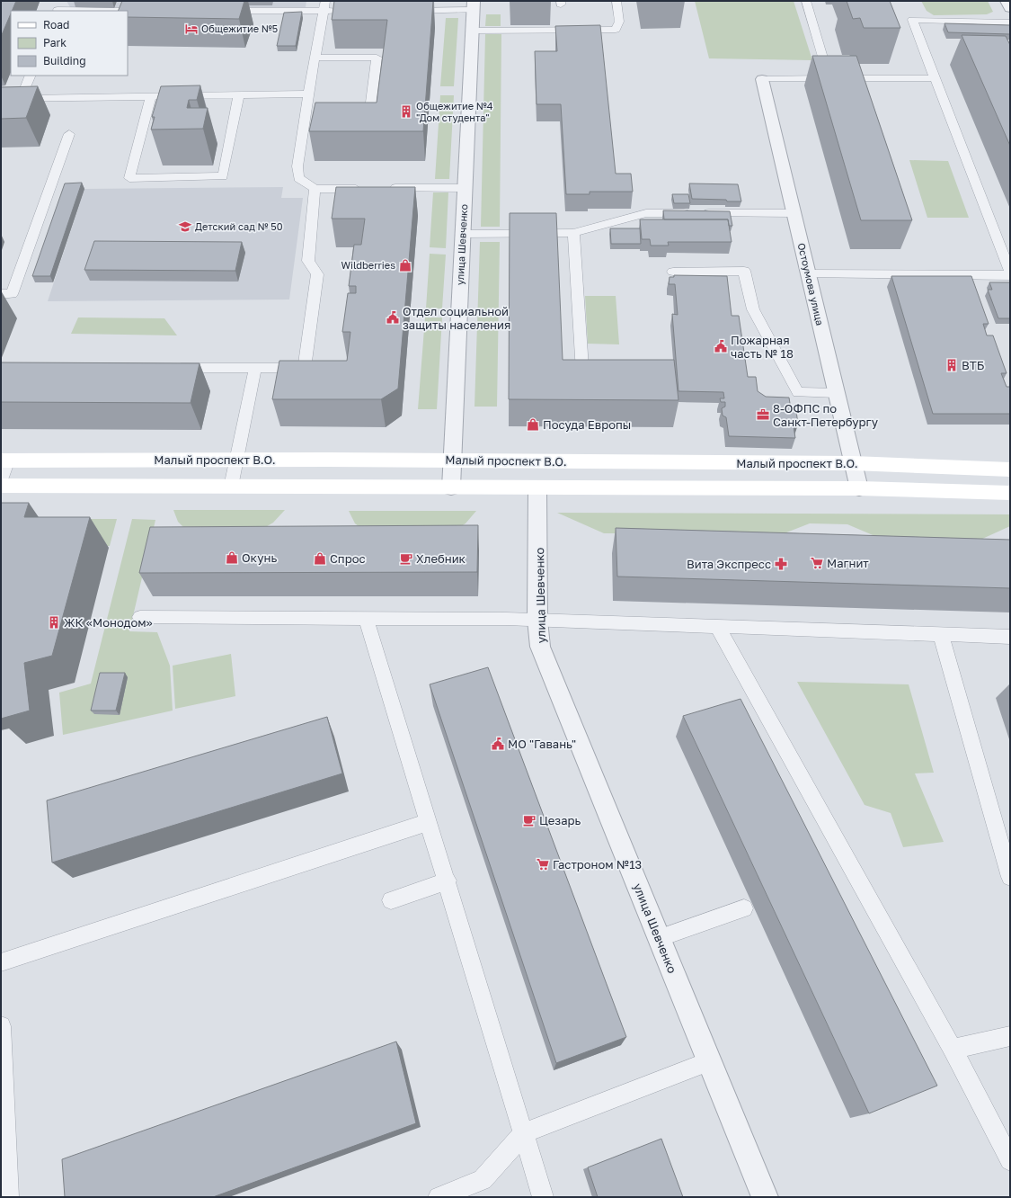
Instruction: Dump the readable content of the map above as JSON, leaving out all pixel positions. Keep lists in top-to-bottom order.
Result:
{
  "streets": {
    "main road": ["Малый проспект В.О."],
    "street": ["улица Шевченко", "Остоумова улица"]
  },
  "crossings": [
    ["улица Шевченко", "Малый проспект В.О."],
    ["Остоумова улица", "Малый проспект В.О."]
  ],
  "places": {
    "hotel": ["Общежитие №5"],
    "building": ["Общежитие №4 \"Дом студента\"", "ВТБ", "ЖК «Монодом»"],
    "school or university": ["Детский сад № 50"],
    "shop": [
      "Wildberries",
      "Посуда Европы",
      "Окунь",
      "Спрос"
    ],
    "public building": ["Отдел социальной защиты населения", "Пожарная часть № 18", "МО \"Гавань\""],
    "office": ["8-ОФПС по Санкт-Петербургу"],
    "cafe": ["Хлебник", "Цезарь"],
    "supermarket": ["Магнит", "Гастроном №13"],
    "pharmacy": ["Вита Экспресс"]
  },
  "legend": ["Road", "Park", "Building"]
}
